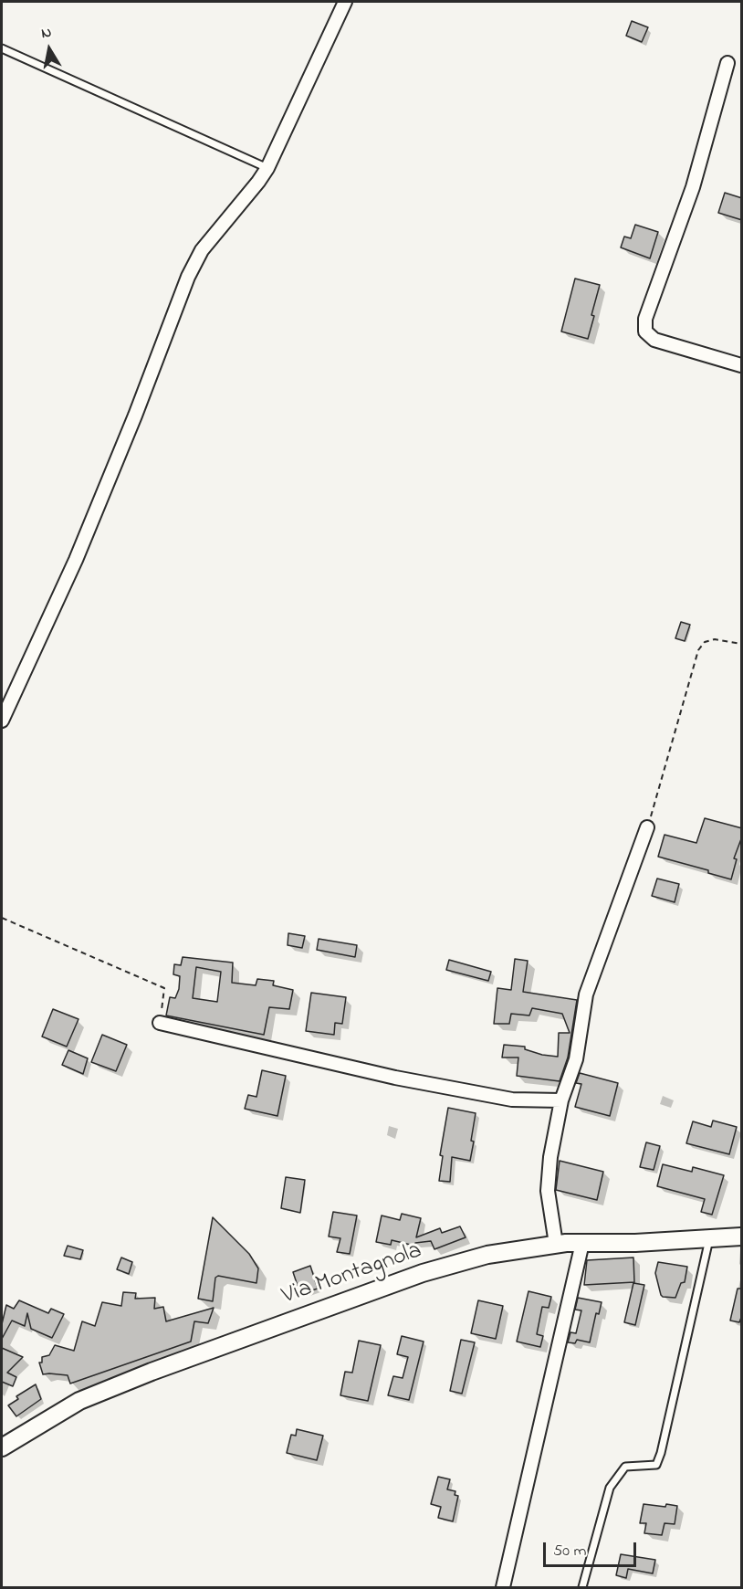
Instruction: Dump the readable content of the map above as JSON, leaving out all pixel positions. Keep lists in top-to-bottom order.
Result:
{
  "streets": {
    "street": ["Via Montagnola"]
  },
  "scale_bar": "50 m",
  "north": "top"
}
